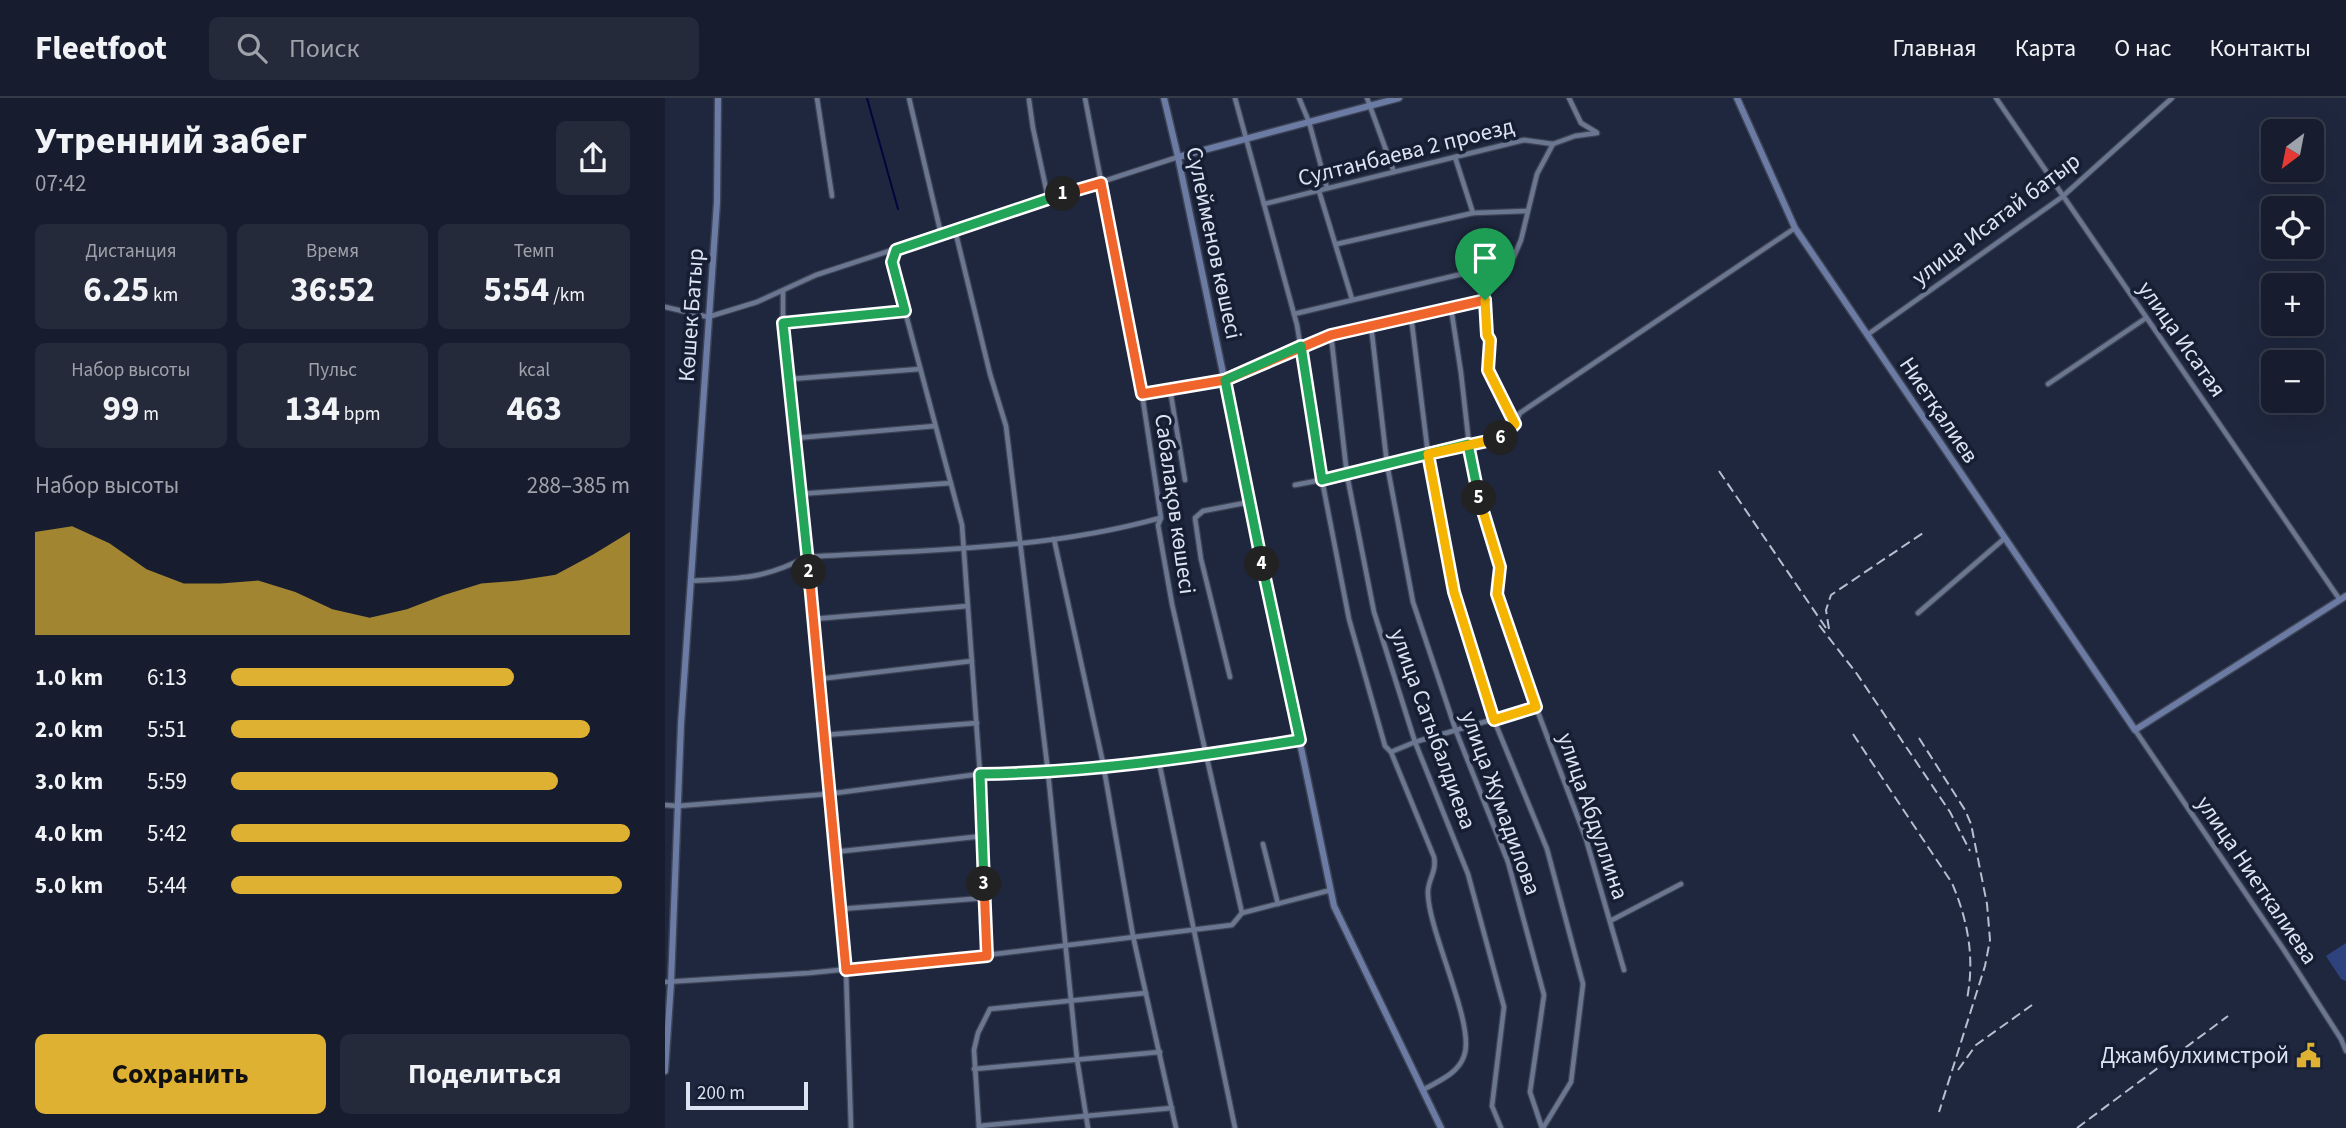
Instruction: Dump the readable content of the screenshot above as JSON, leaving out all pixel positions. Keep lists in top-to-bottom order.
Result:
{
  "streets": {
    "street": [
      "Султанбаева 2 проезд",
      "улица Исатай батыр",
      "Сүлейменов көшесі",
      "Көшек Батыр",
      "улица Исатая",
      "Ниетқалиев",
      "Сабалақов көшесі",
      "улица Сатыбалдиева",
      "улица Жумадилова",
      "улица Абдуллина",
      "улица Ниеткалиева"
    ]
  },
  "crossings": [
    ["улица Исатай батыр", "улица Исатая"],
    ["улица Исатай батыр", "Ниетқалиев"],
    ["Ниетқалиев", "улица Ниеткалиева"]
  ],
  "places": {
    "public building": ["Джамбулхимстрой"]
  },
  "scale_bar": "200 m",
  "north": "bottom left",
  "page": {
    "header": "Fleetfoot",
    "search": "Поиск",
    "nav": [
      "Главная",
      "Карта",
      "О нас",
      "Контакты"
    ],
    "heading": ["Утренний забег", "07:42"],
    "map_buttons": ["+", "−"],
    "pins": [
      "1",
      "6",
      "5",
      "4",
      "2",
      "3"
    ],
    "stats": [
      ["Дистанция", "6.25 km"],
      ["Время", "36:52"],
      ["Темп", "5:54 /km"],
      ["Набор высоты", "99 m"],
      ["Пульс", "134 bpm"],
      ["kcal", "463"]
    ],
    "chart": ["Набор высоты", "288–385 m"],
    "list": [
      {
        "name": "1.0 km",
        "note": "6:13"
      },
      {
        "name": "2.0 km",
        "note": "5:51"
      },
      {
        "name": "3.0 km",
        "note": "5:59"
      },
      {
        "name": "4.0 km",
        "note": "5:42"
      },
      {
        "name": "5.0 km",
        "note": "5:44"
      }
    ],
    "buttons": ["Сохранить", "Поделиться"],
    "scale": "200 m"
  }
}
